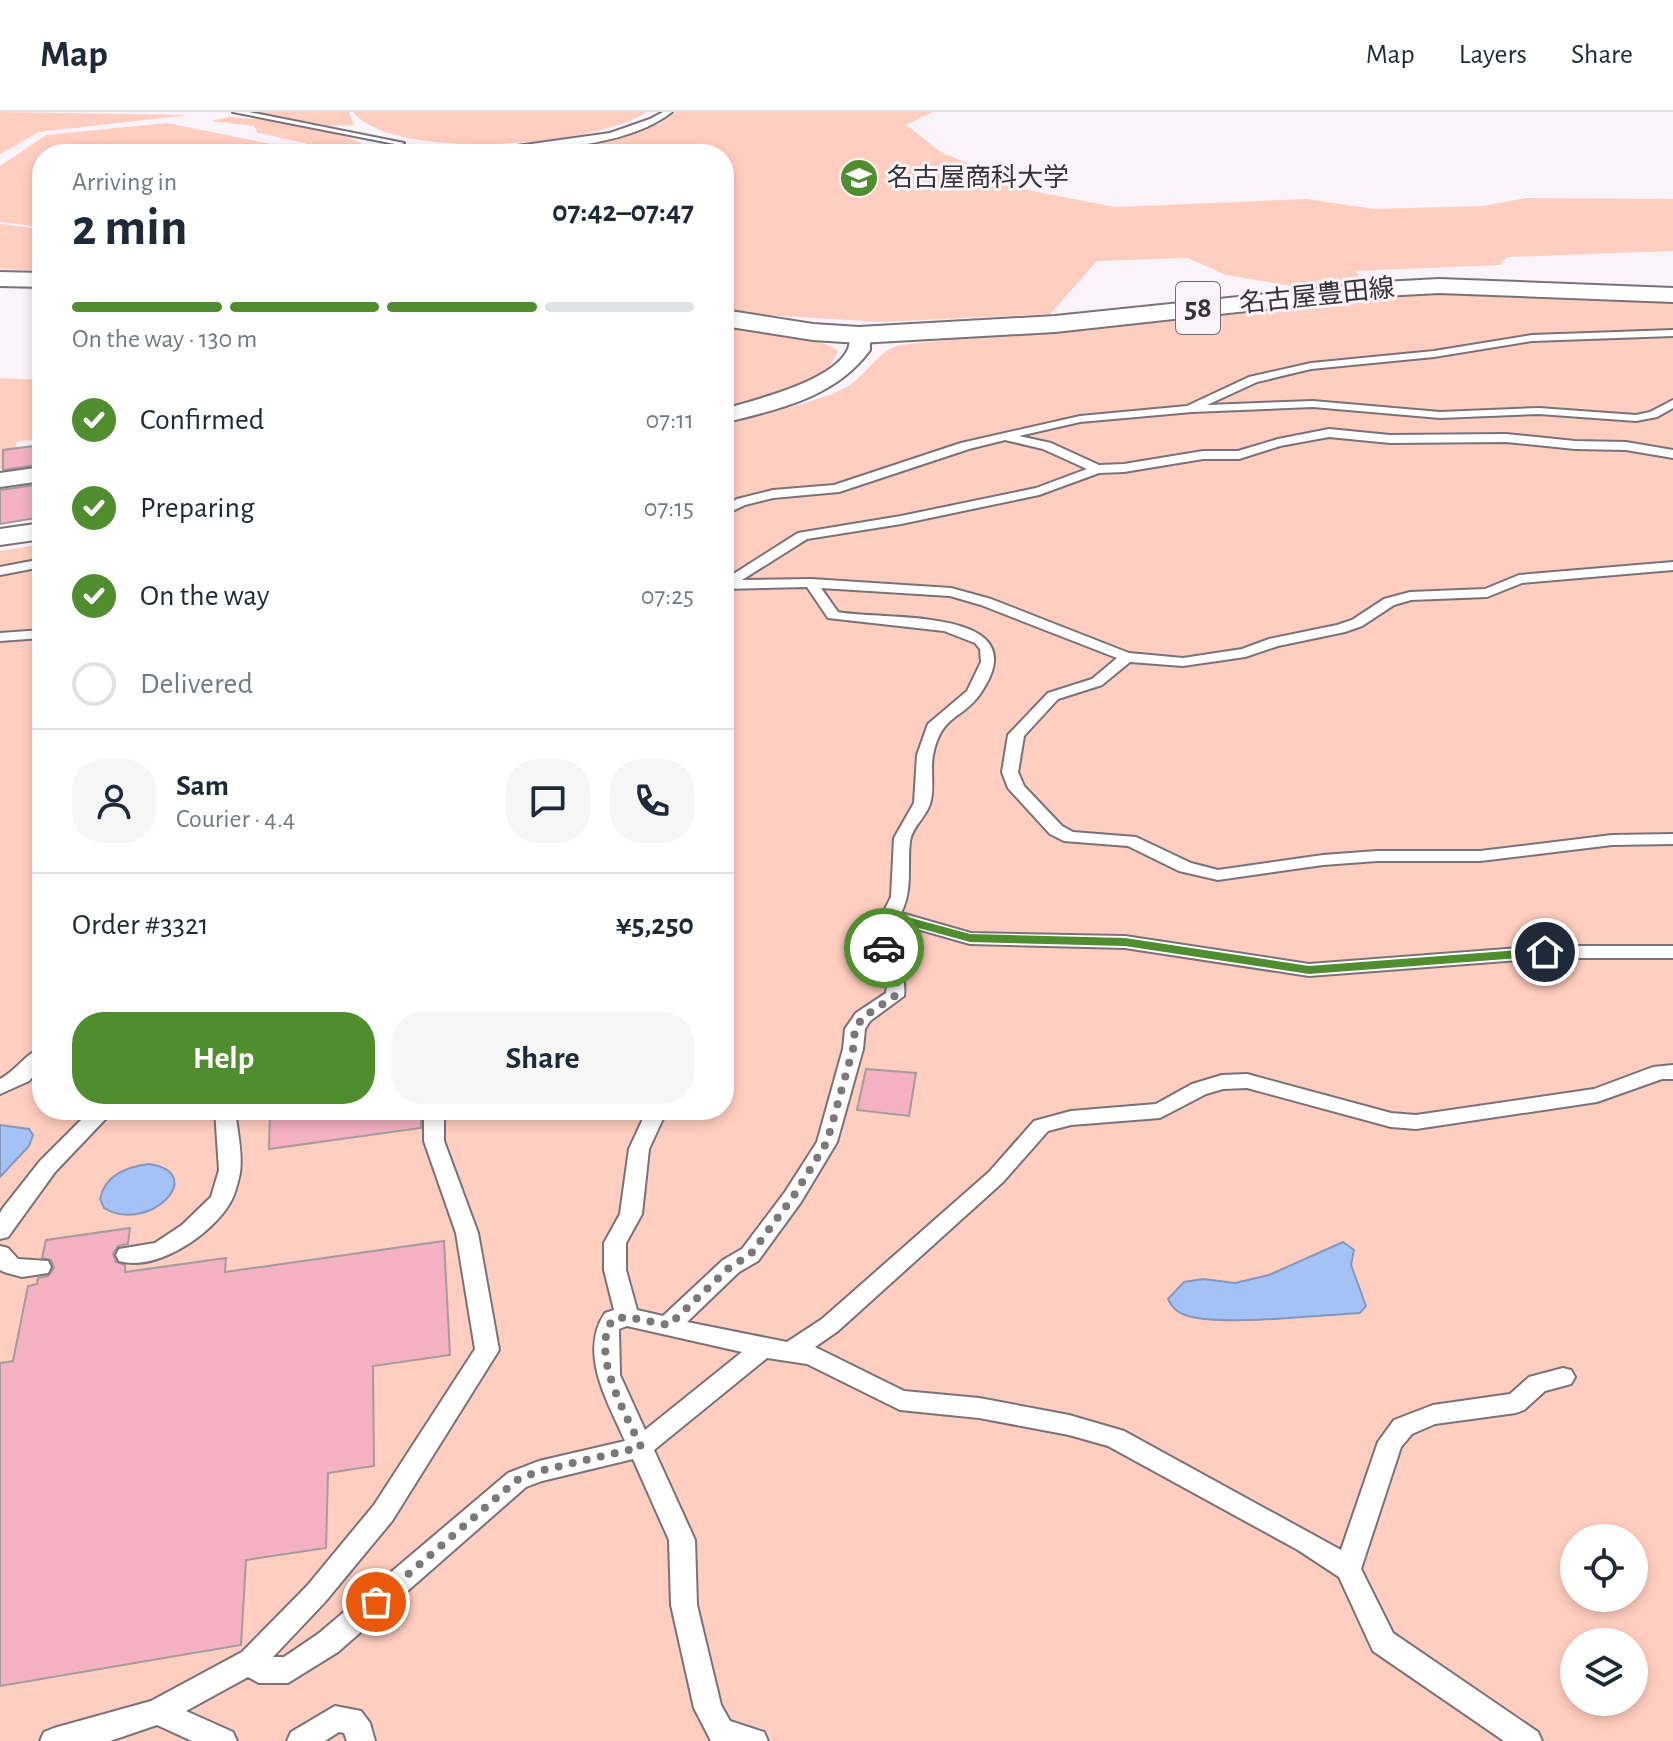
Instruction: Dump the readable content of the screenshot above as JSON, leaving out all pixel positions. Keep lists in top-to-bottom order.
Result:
{
  "streets": {
    "main road": ["名古屋豊田線", "58"]
  },
  "places": {
    "school or university": ["名古屋商科大学"]
  },
  "page": {
    "header": "Map",
    "nav": ["Map", "Layers", "Share"],
    "heading": ["2 min", "Arriving in", "07:42–07:47"],
    "panel": [
      "Sam",
      "Courier · 4.4",
      "Order #3321",
      "¥5,250"
    ],
    "bar": "On the way · 130 m",
    "list": [
      ["Confirmed", "07:11"],
      ["Preparing", "07:15"],
      ["On the way", "07:25"],
      "Delivered"
    ],
    "buttons": ["Help", "Share"]
  }
}
